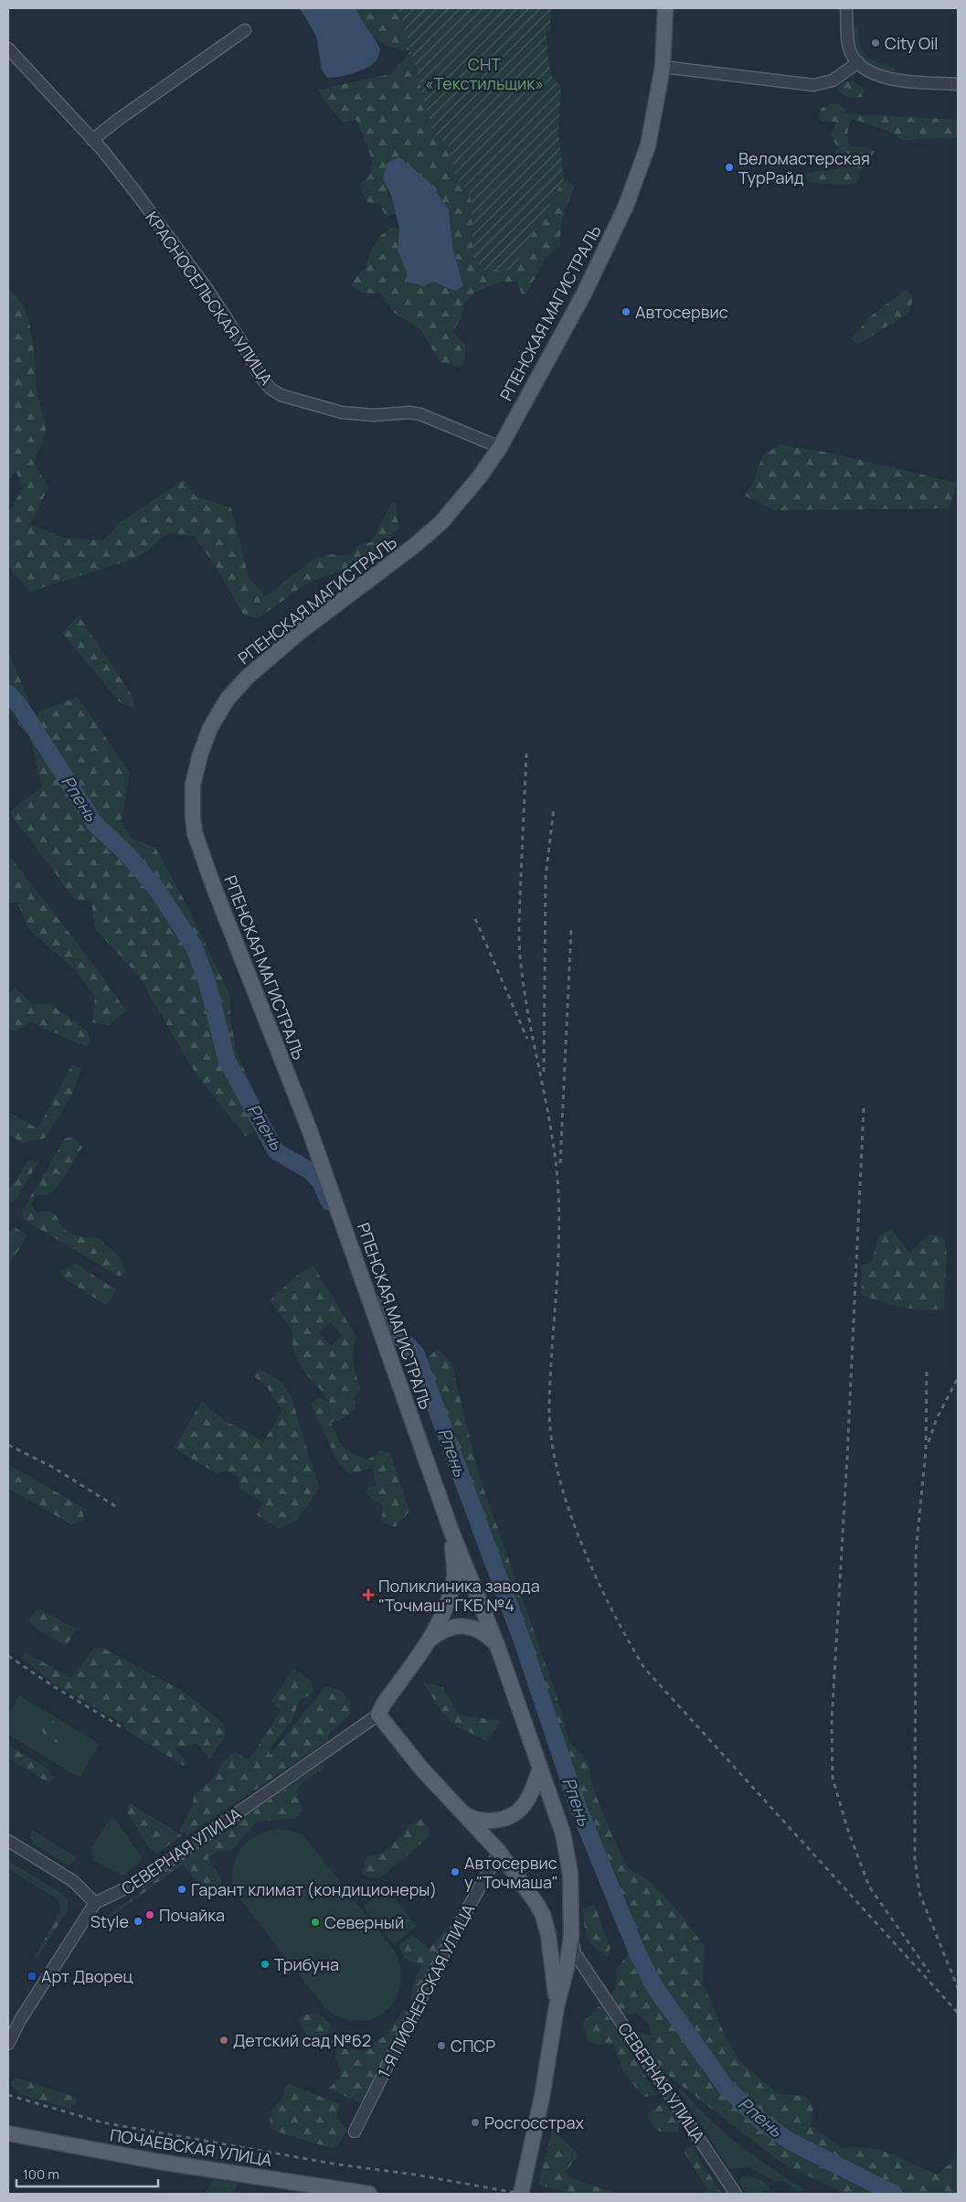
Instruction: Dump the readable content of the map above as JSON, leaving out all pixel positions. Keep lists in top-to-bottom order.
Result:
{
  "streets": {
    "main road": ["РПЕНСКАЯ МАГИСТРАЛЬ", "ПОЧАЕВСКАЯ УЛИЦА"],
    "street": ["КРАСНОСЕЛЬСКАЯ УЛИЦА", "СЕВЕРНАЯ УЛИЦА", "1-Я ПИОНЕРСКАЯ УЛИЦА"]
  },
  "crossings": [
    ["КРАСНОСЕЛЬСКАЯ УЛИЦА", "РПЕНСКАЯ МАГИСТРАЛЬ"],
    ["РПЕНСКАЯ МАГИСТРАЛЬ", "СЕВЕРНАЯ УЛИЦА"],
    ["РПЕНСКАЯ МАГИСТРАЛЬ", "1-Я ПИОНЕРСКАЯ УЛИЦА"]
  ],
  "water": ["Рпень"],
  "parks": ["СНТ «Текстильщик»"],
  "places": {
    "other": [
      "City Oil",
      "Веломастерская ТурРайд",
      "Автосервис",
      "Автосервис у \"Точмаша\"",
      "Гарант климат (кондиционеры)",
      "Почайка",
      "Style",
      "Северный",
      "Трибуна",
      "Детский сад №62",
      "СПСР",
      "Росгосстрах"
    ],
    "health": ["Поликлиника завода \"Точмаш\" ГКБ №4"],
    "transit": ["Арт Дворец"]
  },
  "scale_bar": "100 m"
}
